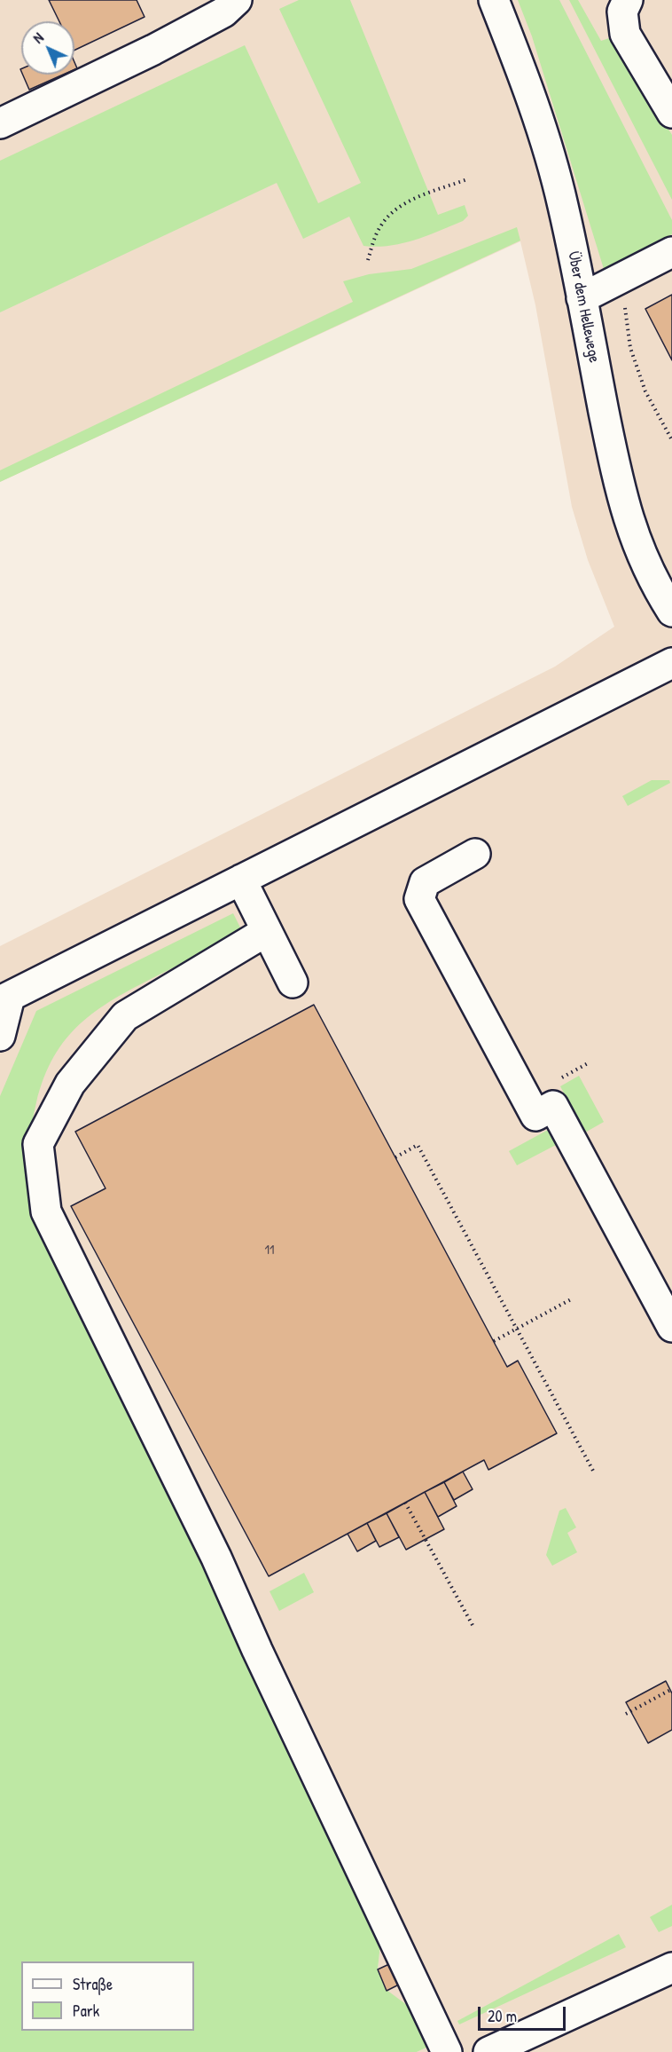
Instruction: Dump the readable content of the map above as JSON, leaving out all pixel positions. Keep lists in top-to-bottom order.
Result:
{
  "streets": {
    "street": ["Über dem Hellewege"]
  },
  "house_numbers": ["11"],
  "legend": ["Straße", "Park"],
  "scale_bar": "20 m",
  "north": "top left"
}
